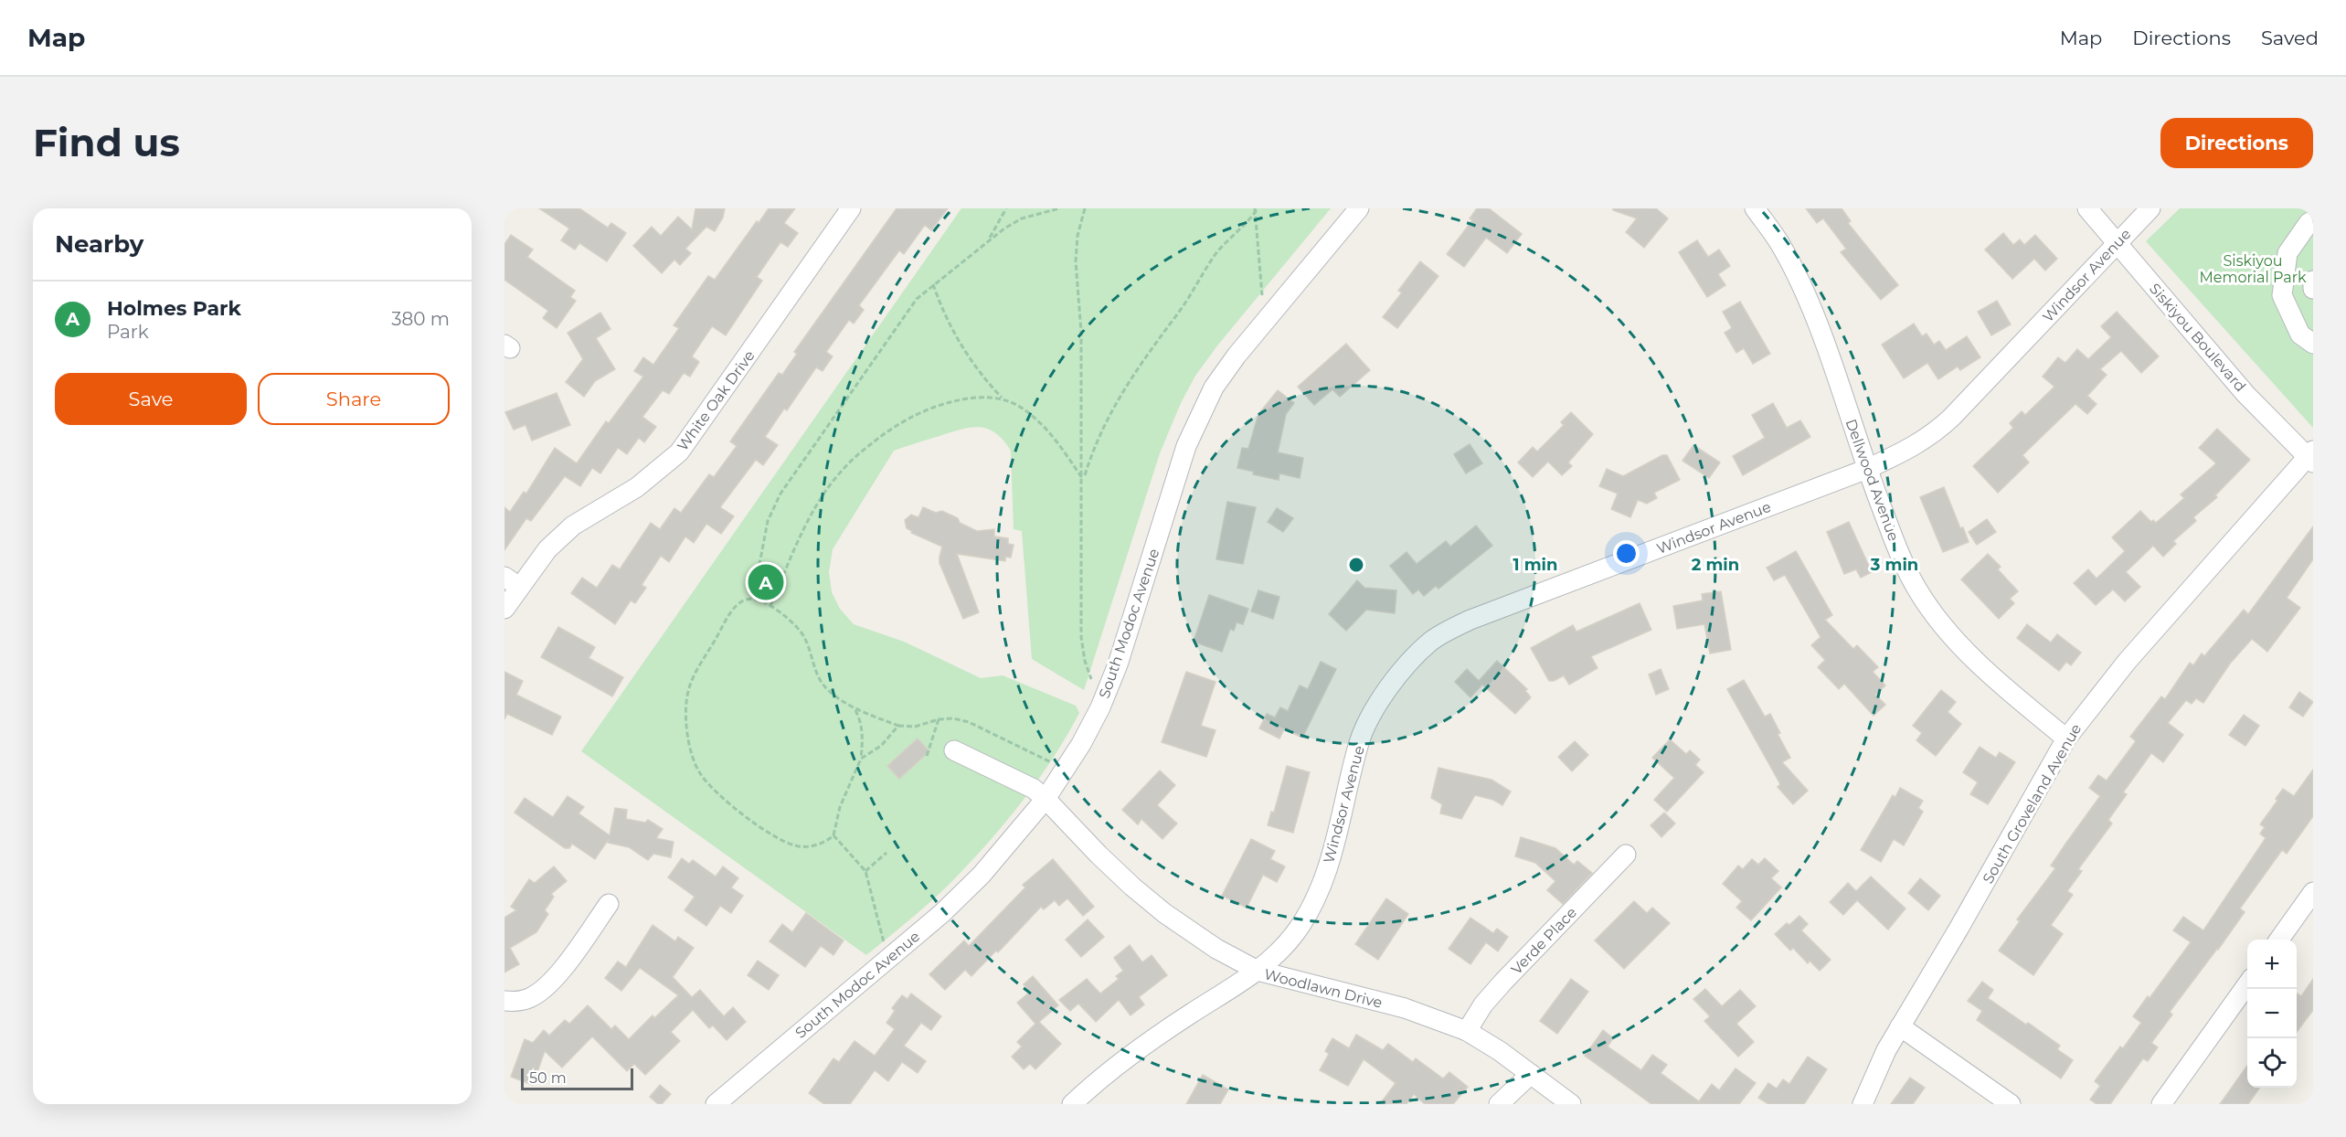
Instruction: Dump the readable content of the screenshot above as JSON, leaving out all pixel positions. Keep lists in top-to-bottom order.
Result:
{
  "streets": {
    "street": [
      "Windsor Avenue",
      "Siskiyou Boulevard",
      "White Oak Drive",
      "Dellwood Avenue",
      "South Modoc Avenue",
      "South Groveland Avenue",
      "Verde Place",
      "Woodlawn Drive"
    ]
  },
  "crossings": [
    ["Windsor Avenue", "Siskiyou Boulevard"],
    ["Windsor Avenue", "Dellwood Avenue"],
    ["Windsor Avenue", "Woodlawn Drive"],
    ["Siskiyou Boulevard", "South Groveland Avenue"],
    ["Dellwood Avenue", "South Groveland Avenue"],
    ["South Modoc Avenue", "Woodlawn Drive"],
    ["Verde Place", "Woodlawn Drive"]
  ],
  "parks": ["Siskiyou Memorial Park"],
  "scale_bar": "50 m",
  "page": {
    "header": "Map",
    "nav": ["Map", "Directions", "Saved"],
    "buttons": [
      "Directions",
      ["Save", "Share"]
    ],
    "title": "Find us",
    "heading": "Nearby",
    "list": [
      {
        "mark": "A",
        "name": "Holmes Park",
        "note": "Park",
        "value": "380 m"
      }
    ],
    "pins": "A",
    "map_buttons": ["+", "−"],
    "scale": "50 m"
  },
  "rings": ["1 min", "2 min", "3 min"]
}
